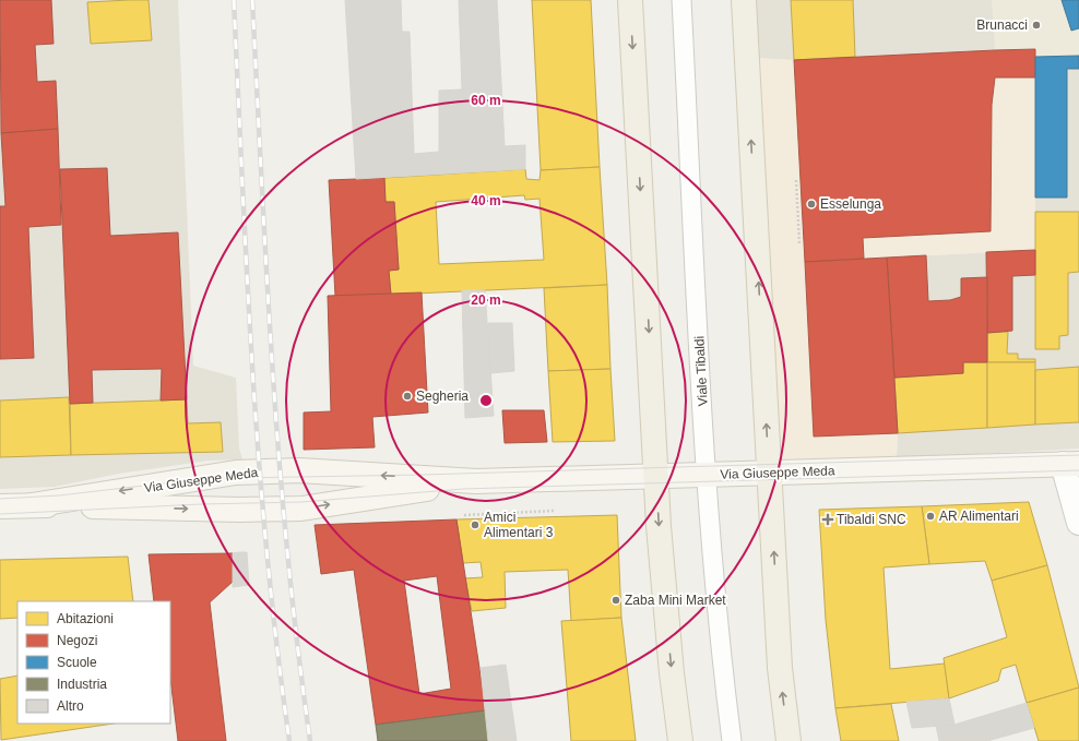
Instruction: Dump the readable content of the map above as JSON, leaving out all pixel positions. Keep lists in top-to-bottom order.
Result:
{
  "streets": {
    "street": ["Via Giuseppe Meda"],
    "lane": ["Viale Tibaldi"]
  },
  "crossings": [
    ["Viale Tibaldi", "Via Giuseppe Meda"]
  ],
  "places": {
    "other": [
      "Brunacci",
      "Esselunga",
      "Segheria",
      "AR Alimentari",
      "Amici Alimentari 3",
      "Zaba Mini Market"
    ],
    "health": ["Tibaldi SNC"]
  },
  "legend": [
    "Abitazioni",
    "Negozi",
    "Scuole",
    "Industria",
    "Altro"
  ],
  "rings": ["60 m", "40 m", "20 m"]
}
